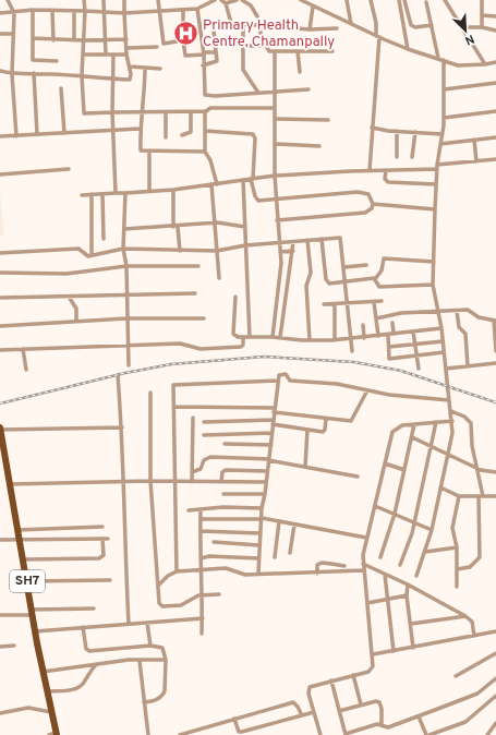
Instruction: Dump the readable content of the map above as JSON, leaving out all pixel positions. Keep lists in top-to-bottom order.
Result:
{
  "streets": {
    "main road": ["SH7"]
  },
  "places": {
    "hospital": ["Primary Health Centre, Chamanpally"]
  },
  "north": "bottom right"
}
